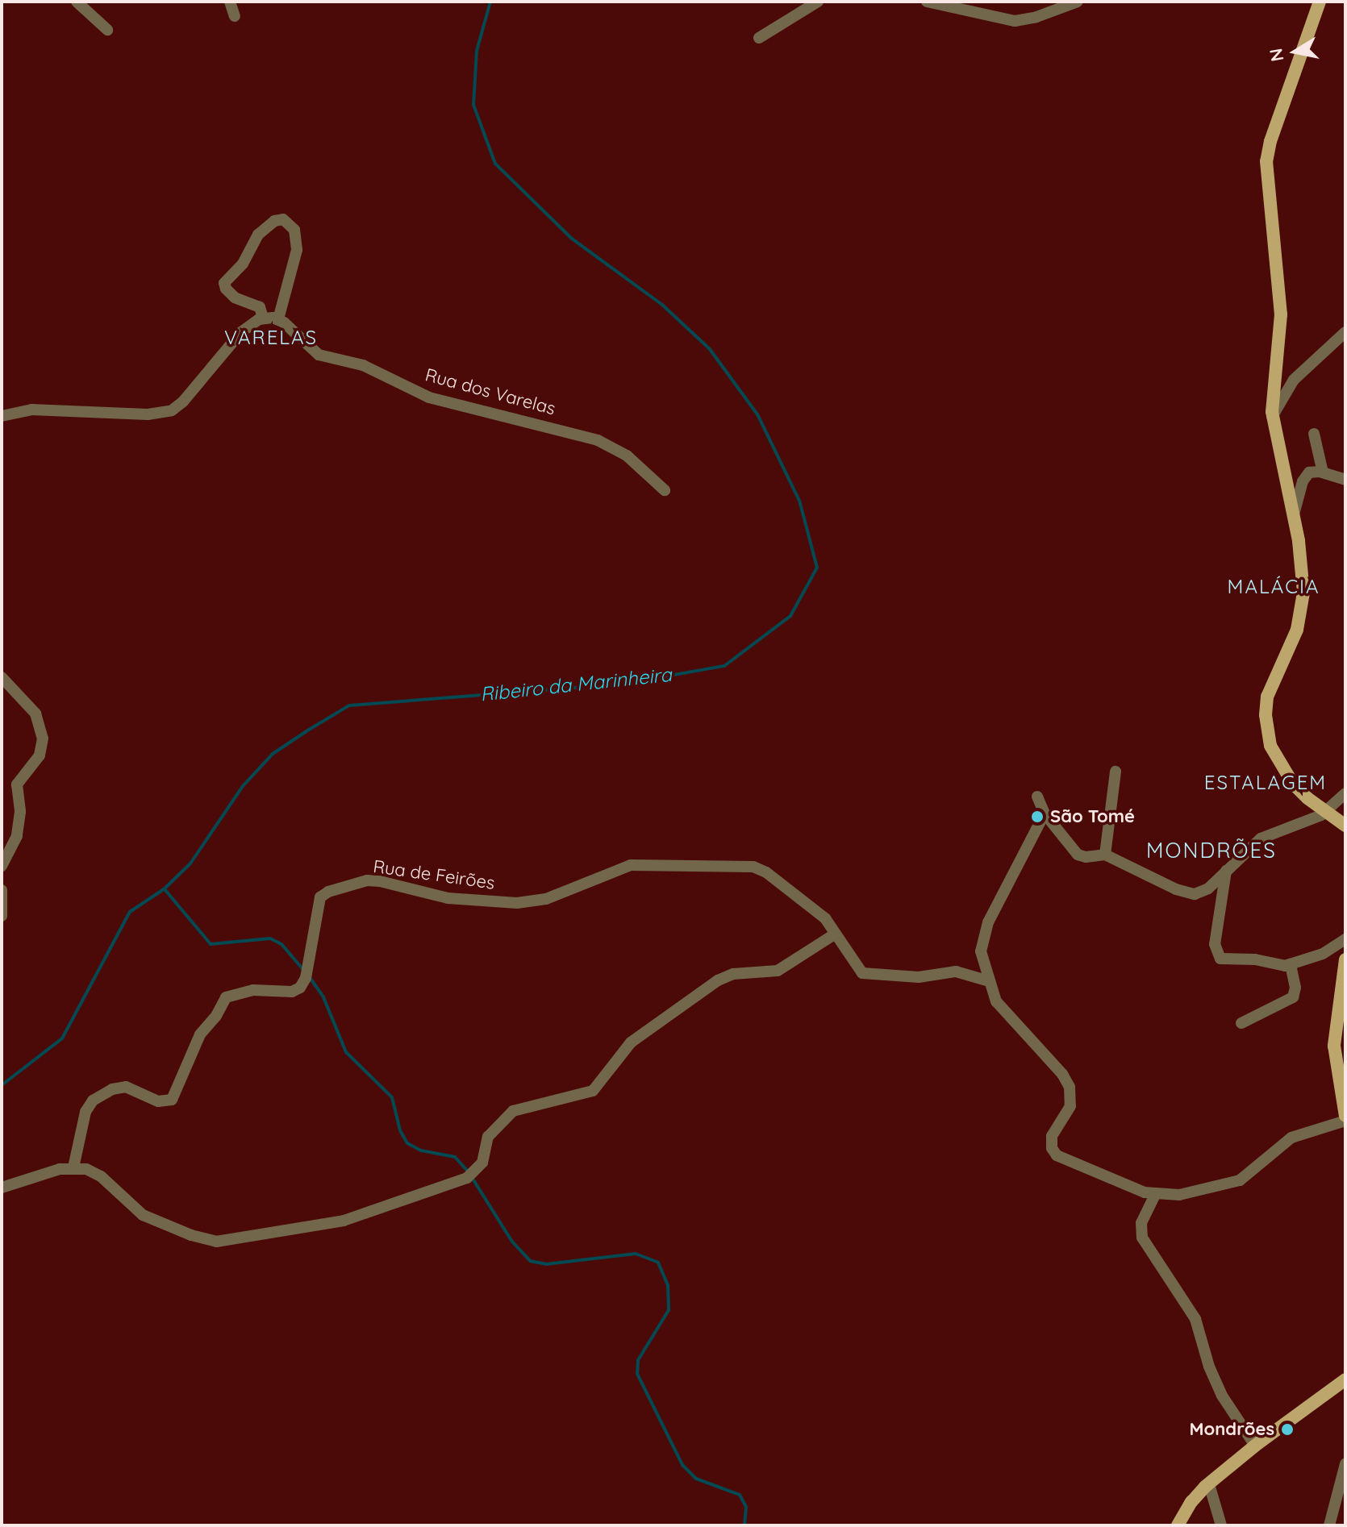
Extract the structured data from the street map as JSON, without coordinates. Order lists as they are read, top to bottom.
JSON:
{
  "streets": {
    "street": ["Rua dos Varelas", "Rua de Feirões"]
  },
  "districts": [
    "VARELAS",
    "MALÁCIA",
    "ESTALAGEM",
    "MONDRÕES"
  ],
  "water": ["Ribeiro da Marinheira"],
  "places": ["São Tomé", "Mondrões"],
  "north": "left"
}
